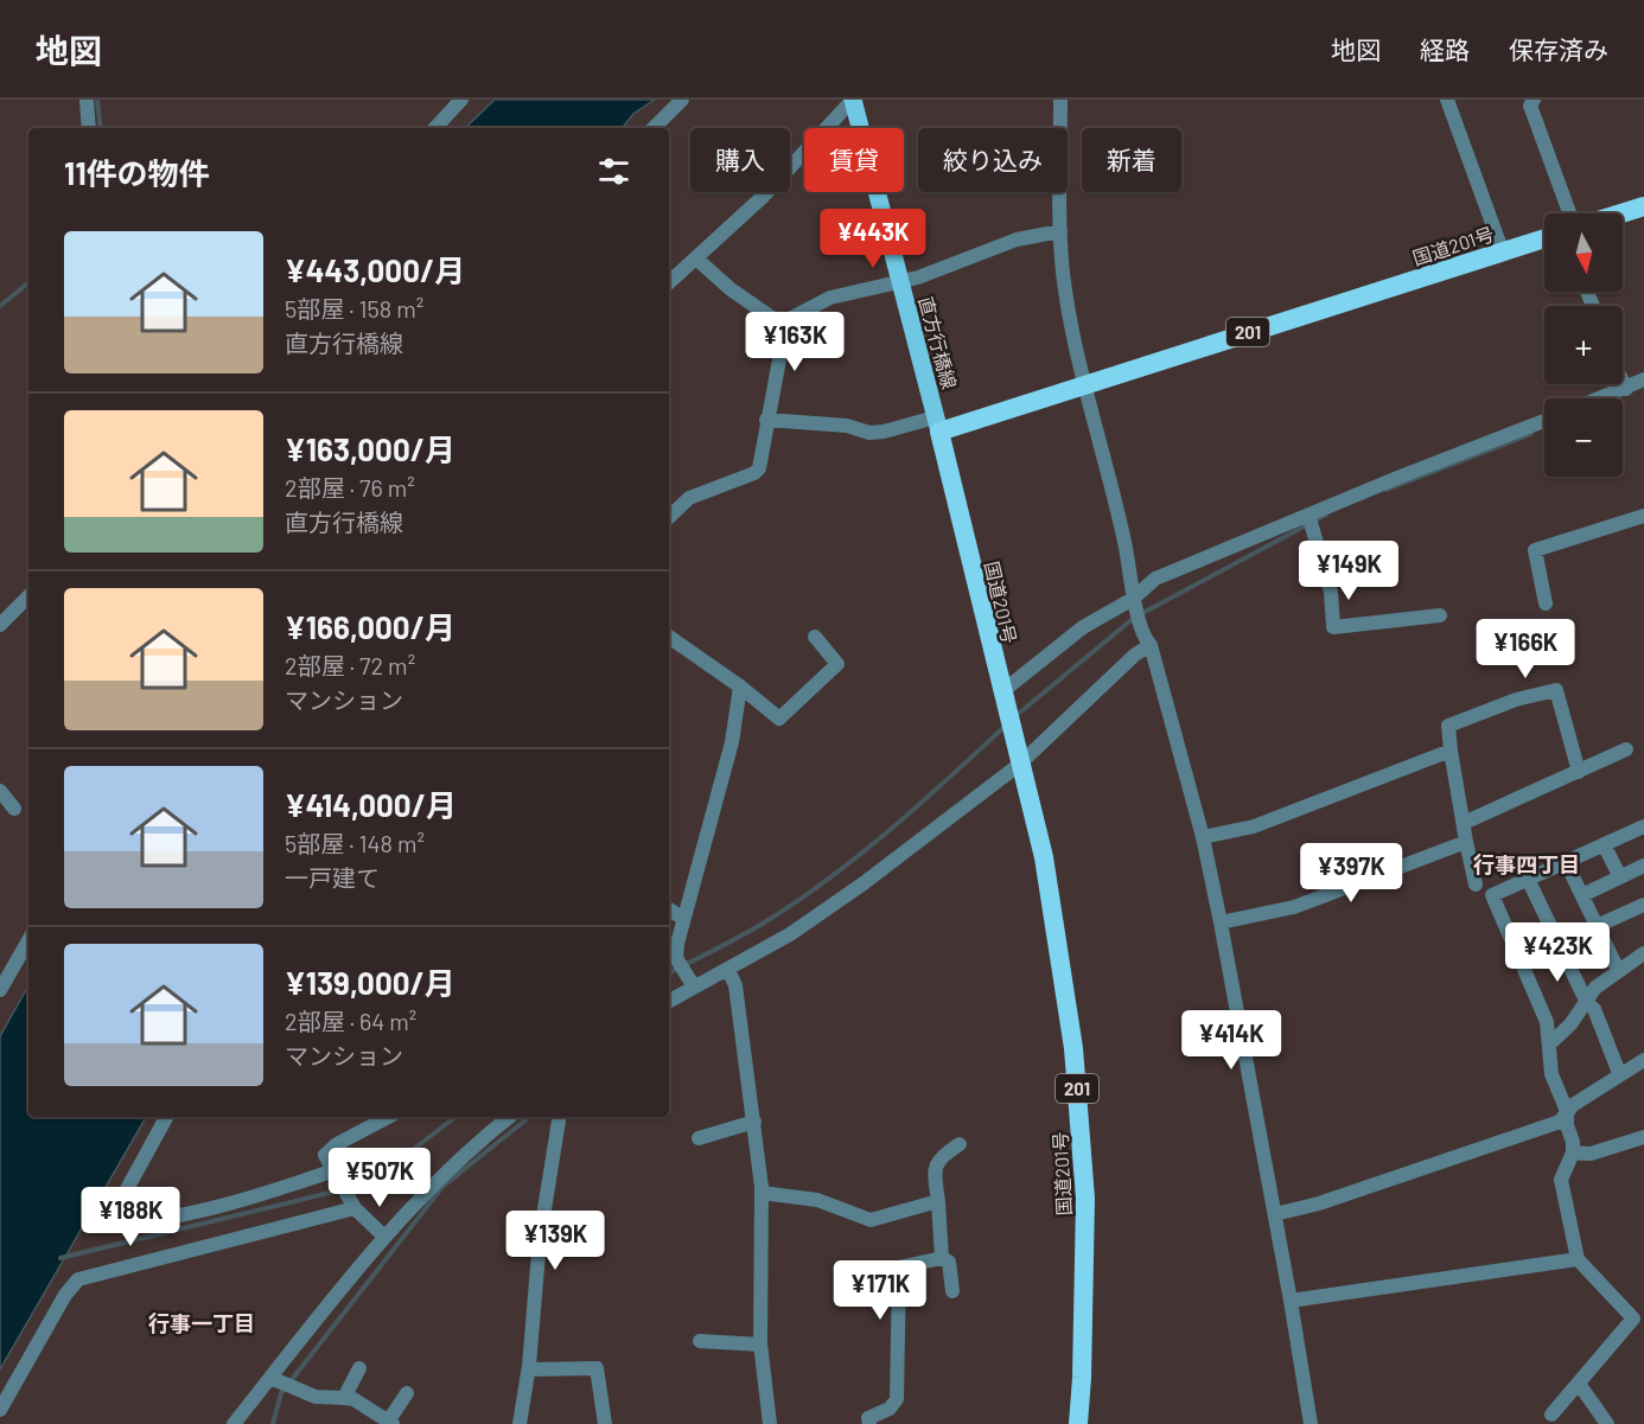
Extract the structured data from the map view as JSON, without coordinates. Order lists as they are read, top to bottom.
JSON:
{
  "streets": {
    "highway": ["国道201号", "201"],
    "main road": ["直方行橋線"]
  },
  "crossings": [
    ["国道201号", "直方行橋線"]
  ],
  "districts": ["行事四丁目", "行事一丁目"],
  "north": "bottom",
  "page": {
    "header": "地図",
    "nav": ["地図", "経路", "保存済み"],
    "chip": [
      "購入",
      "賃貸",
      "絞り込み",
      "新着"
    ],
    "heading": "11件の物件",
    "price": [
      "¥443K",
      "¥163K",
      "¥149K",
      "¥166K",
      "¥397K",
      "¥423K",
      "¥414K",
      "¥507K",
      "¥188K",
      "¥139K",
      "¥171K"
    ],
    "map_buttons": ["+", "−"],
    "list": [
      {
        "name": "¥443,000/月",
        "note": "5部屋 · 158 m² · 直方行橋線"
      },
      {
        "name": "¥163,000/月",
        "note": "2部屋 · 76 m² · 直方行橋線"
      },
      {
        "name": "¥166,000/月",
        "note": "2部屋 · 72 m² · マンション"
      },
      {
        "name": "¥414,000/月",
        "note": "5部屋 · 148 m² · 一戸建て"
      },
      {
        "name": "¥139,000/月",
        "note": "2部屋 · 64 m² · マンション"
      }
    ]
  }
}
